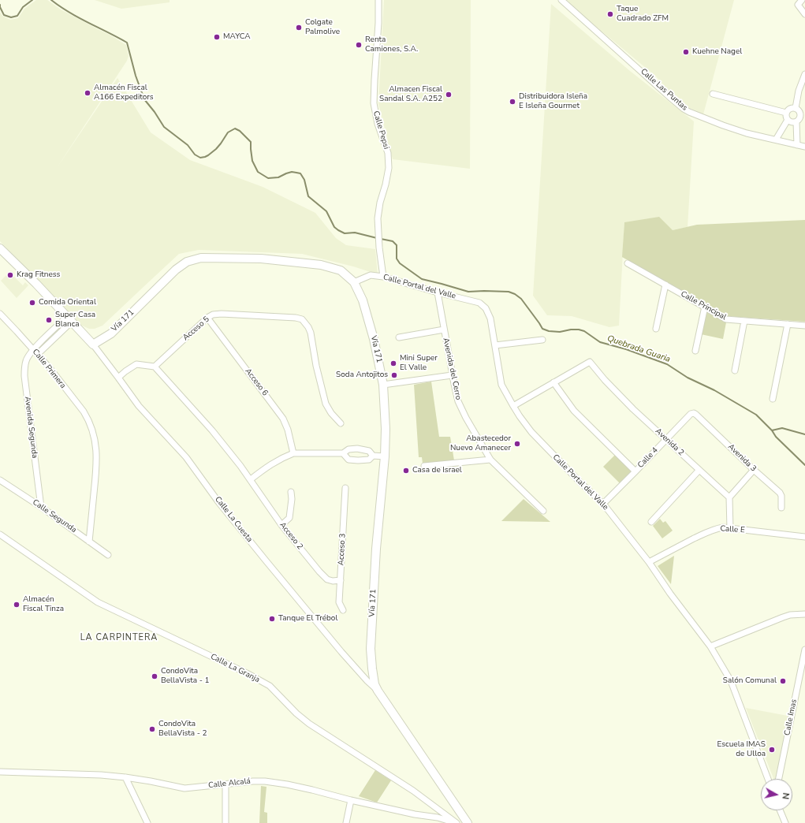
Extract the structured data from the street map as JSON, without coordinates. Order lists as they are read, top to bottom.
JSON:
{
  "streets": {
    "main road": ["Vía 171"],
    "street": [
      "Calle Las Puntas",
      "Calle Pepsi",
      "Calle Portal del Valle",
      "Calle Principal",
      "Acceso 5",
      "Calle Primera",
      "Avenida del Cerro",
      "Acceso 6",
      "Avenida Segunda",
      "Avenida 2",
      "Calle 4",
      "Avenida 3",
      "Calle Segunda",
      "Calle La Cuesta",
      "Calle E",
      "Acceso 2",
      "Acceso 3",
      "Calle La Granja",
      "Calle Imas",
      "Calle Alcalá"
    ]
  },
  "crossings": [
    ["Calle Pepsi", "Calle Portal del Valle"],
    ["Calle Portal del Valle", "Vía 171"],
    ["Calle Portal del Valle", "Avenida del Cerro"],
    ["Calle Portal del Valle", "Calle 4"],
    ["Calle Portal del Valle", "Calle E"],
    ["Vía 171", "Calle La Cuesta"],
    ["Acceso 5", "Acceso 6"],
    ["Calle Primera", "Avenida Segunda"],
    ["Calle Primera", "Calle Segunda"],
    ["Avenida Segunda", "Calle Segunda"],
    ["Avenida 2", "Calle 4"],
    ["Calle 4", "Avenida 3"],
    ["Acceso 2", "Acceso 3"],
    ["Calle La Granja", "Calle Alcalá"]
  ],
  "districts": ["LA CARPINTERA"],
  "water": ["Quebrada Guaria"],
  "places": [
    "Taque Cuadrado ZFM",
    "Colgate Palmolive",
    "MAYCA",
    "Renta Camiones, S.A.",
    "Kuehne Nagel",
    "Almacén Fiscal A166 Expeditors",
    "Almacen Fiscal Sandal S.A. A252",
    "Distribuidora Isleña E Isleña Gourmet",
    "Krag Fitness",
    "Comida Oriental",
    "Super Casa Blanca",
    "Mini Super El Valle",
    "Soda Antojitos",
    "Abastecedor Nuevo Amanecer",
    "Casa de Israel",
    "Almacén Fiscal Tinza",
    "Tanque El Trébol",
    "CondoVita BellaVista - 1",
    "Salón Comunal",
    "CondoVita BellaVista - 2",
    "Escuela IMAS de Ulloa"
  ],
  "north": "right"
}
